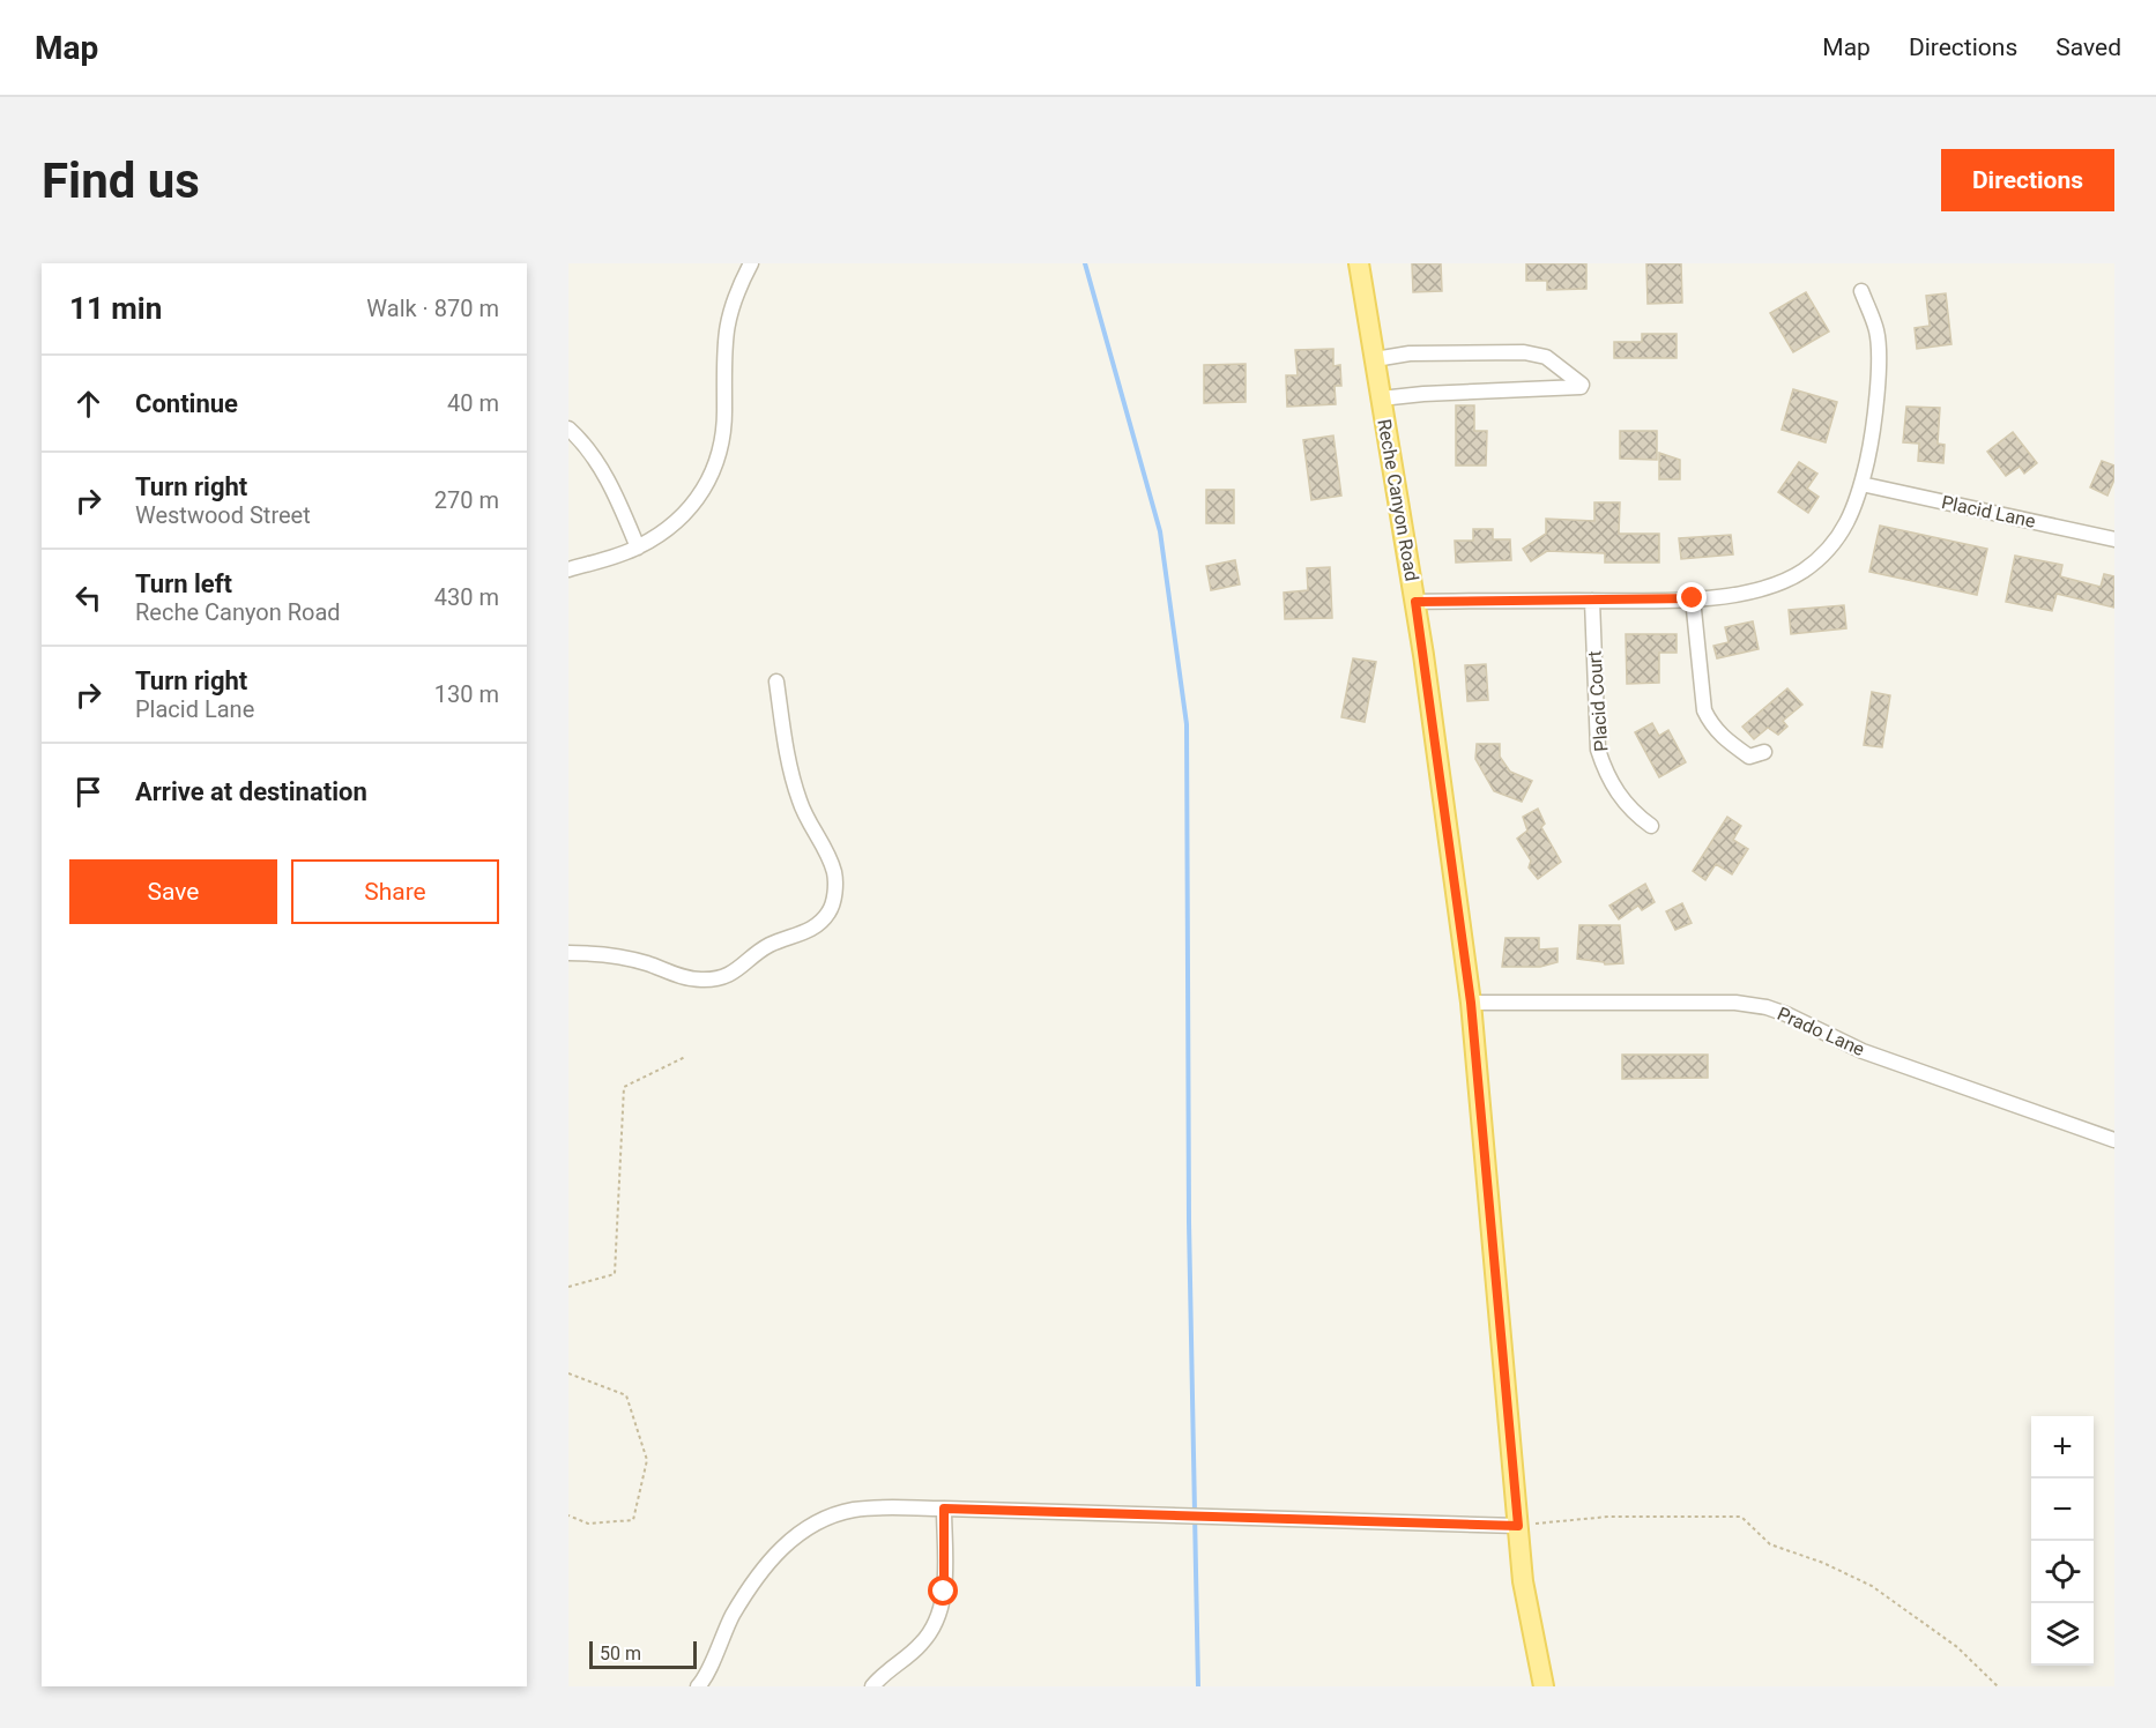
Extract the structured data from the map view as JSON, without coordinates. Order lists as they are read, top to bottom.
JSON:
{
  "streets": {
    "main road": ["Reche Canyon Road"],
    "street": ["Placid Lane", "Placid Court", "Prado Lane"]
  },
  "crossings": [
    ["Reche Canyon Road", "Prado Lane"]
  ],
  "scale_bar": "50 m",
  "page": {
    "header": "Map",
    "nav": ["Map", "Directions", "Saved"],
    "buttons": [
      "Directions",
      ["Save", "Share"]
    ],
    "title": "Find us",
    "heading": ["11 min", "Walk · 870 m"],
    "list": [
      ["Continue", "40 m"],
      ["Turn right", "Westwood Street", "270 m"],
      ["Turn left", "Reche Canyon Road", "430 m"],
      ["Turn right", "Placid Lane", "130 m"],
      "Arrive at destination"
    ],
    "map_buttons": ["+", "−"],
    "scale": "50 m"
  }
}
